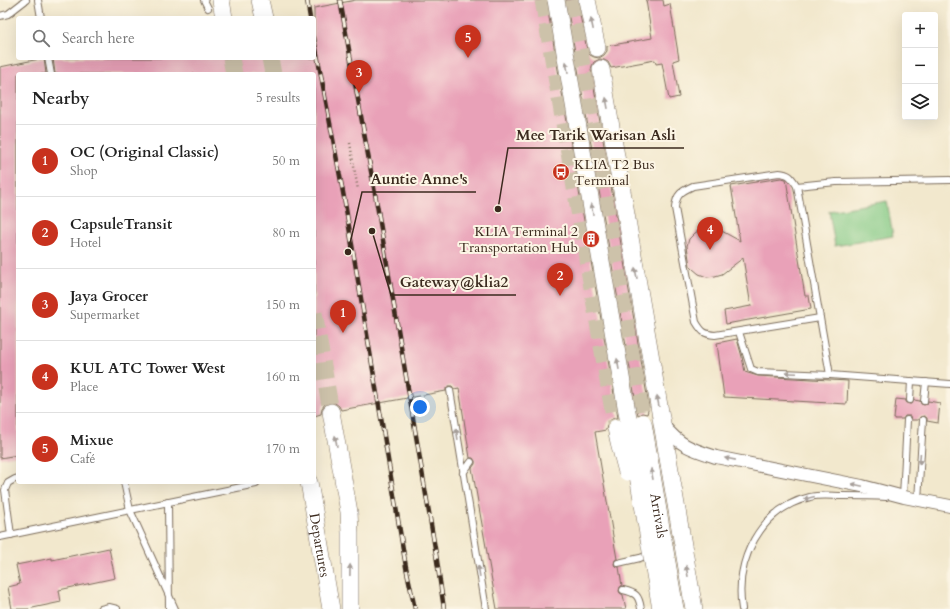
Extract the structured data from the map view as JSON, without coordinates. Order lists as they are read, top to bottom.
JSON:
{
  "streets": {
    "main road": ["Arrivals", "Departures"]
  },
  "places": {
    "bus stop": ["KLIA T2 Bus Terminal"],
    "other": ["Mee Tarik Warisan Asli", "Gateway@klia2", "Auntie Anne's"],
    "building": ["KLIA Terminal 2 Transportation Hub"]
  },
  "page": {
    "map_buttons": ["+", "−"],
    "search": "Search here",
    "pins": [
      "5",
      "3",
      "4",
      "2",
      "1"
    ],
    "heading": ["Nearby", "5 results"],
    "list": [
      {
        "mark": "1",
        "name": "OC (Original Classic)",
        "note": "Shop",
        "value": "50 m"
      },
      {
        "mark": "2",
        "name": "CapsuleTransit",
        "note": "Hotel",
        "value": "80 m"
      },
      {
        "mark": "3",
        "name": "Jaya Grocer",
        "note": "Supermarket",
        "value": "150 m"
      },
      {
        "mark": "4",
        "name": "KUL ATC Tower West",
        "note": "Place",
        "value": "160 m"
      },
      {
        "mark": "5",
        "name": "Mixue",
        "note": "Café",
        "value": "170 m"
      }
    ]
  }
}
